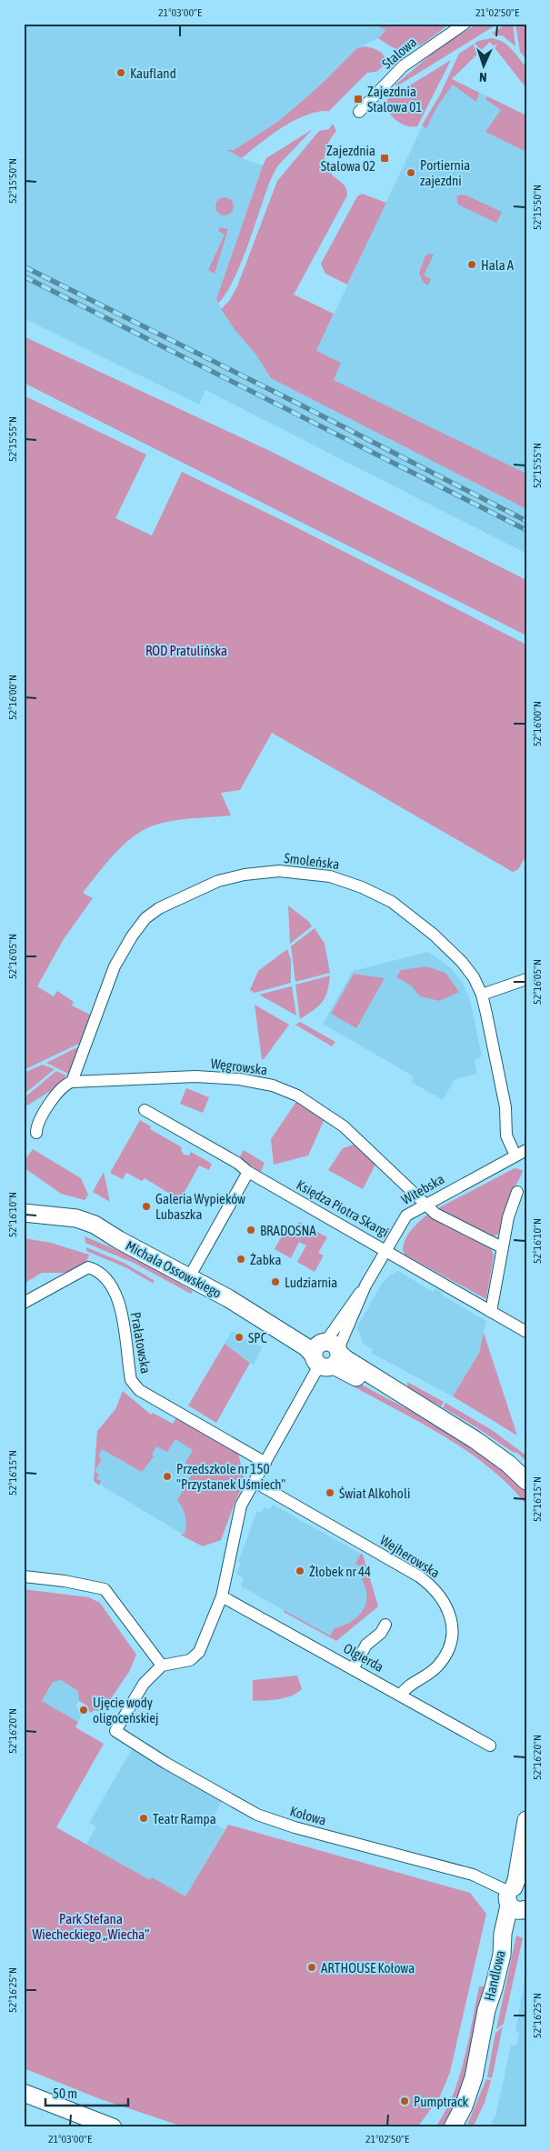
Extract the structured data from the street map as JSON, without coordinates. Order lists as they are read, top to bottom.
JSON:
{
  "streets": {
    "street": [
      "Stalowa",
      "Smoleńska",
      "Węgrowska",
      "Witebska",
      "Księdza Piotra Skargi",
      "Michała Ossowskiego",
      "Prałatowska",
      "Wejherowska",
      "Olgierda",
      "Kołowa",
      "Handlowa"
    ]
  },
  "crossings": [
    ["Smoleńska", "Węgrowska"],
    ["Smoleńska", "Witebska"],
    ["Węgrowska", "Witebska"],
    ["Witebska", "Księdza Piotra Skargi"],
    ["Witebska", "Michała Ossowskiego"],
    ["Wejherowska", "Olgierda"],
    ["Kołowa", "Handlowa"]
  ],
  "parks": ["ROD Pratulińska", "Park Stefana Wiecheckiego „Wiecha”"],
  "places": {
    "other": [
      "Kaufland",
      "Portiernia zajezdni",
      "Hala A",
      "Galeria Wypieków Lubaszka",
      "BRADOSNA",
      "Żabka",
      "Ludziarnia",
      "SPC",
      "Przedszkole nr 150 \"Przystanek Uśmiech\"",
      "Świat Alkoholi",
      "Żłobek nr 44",
      "Ujęcie wody oligoceńskiej",
      "Teatr Rampa",
      "ARTHOUSE Kołowa",
      "Pumptrack"
    ],
    "transit": ["Zajezdnia Stalowa 01", "Zajezdnia Stalowa 02"]
  },
  "scale_bar": "50 m",
  "north": "bottom",
  "coordinates": [
    "21°03'00\"E",
    "21°02'50\"E",
    "52°15'50\"N",
    "52°15'55\"N",
    "52°16'00\"N",
    "52°16'05\"N",
    "52°16'10\"N",
    "52°16'15\"N",
    "52°16'20\"N",
    "52°16'25\"N"
  ]
}
